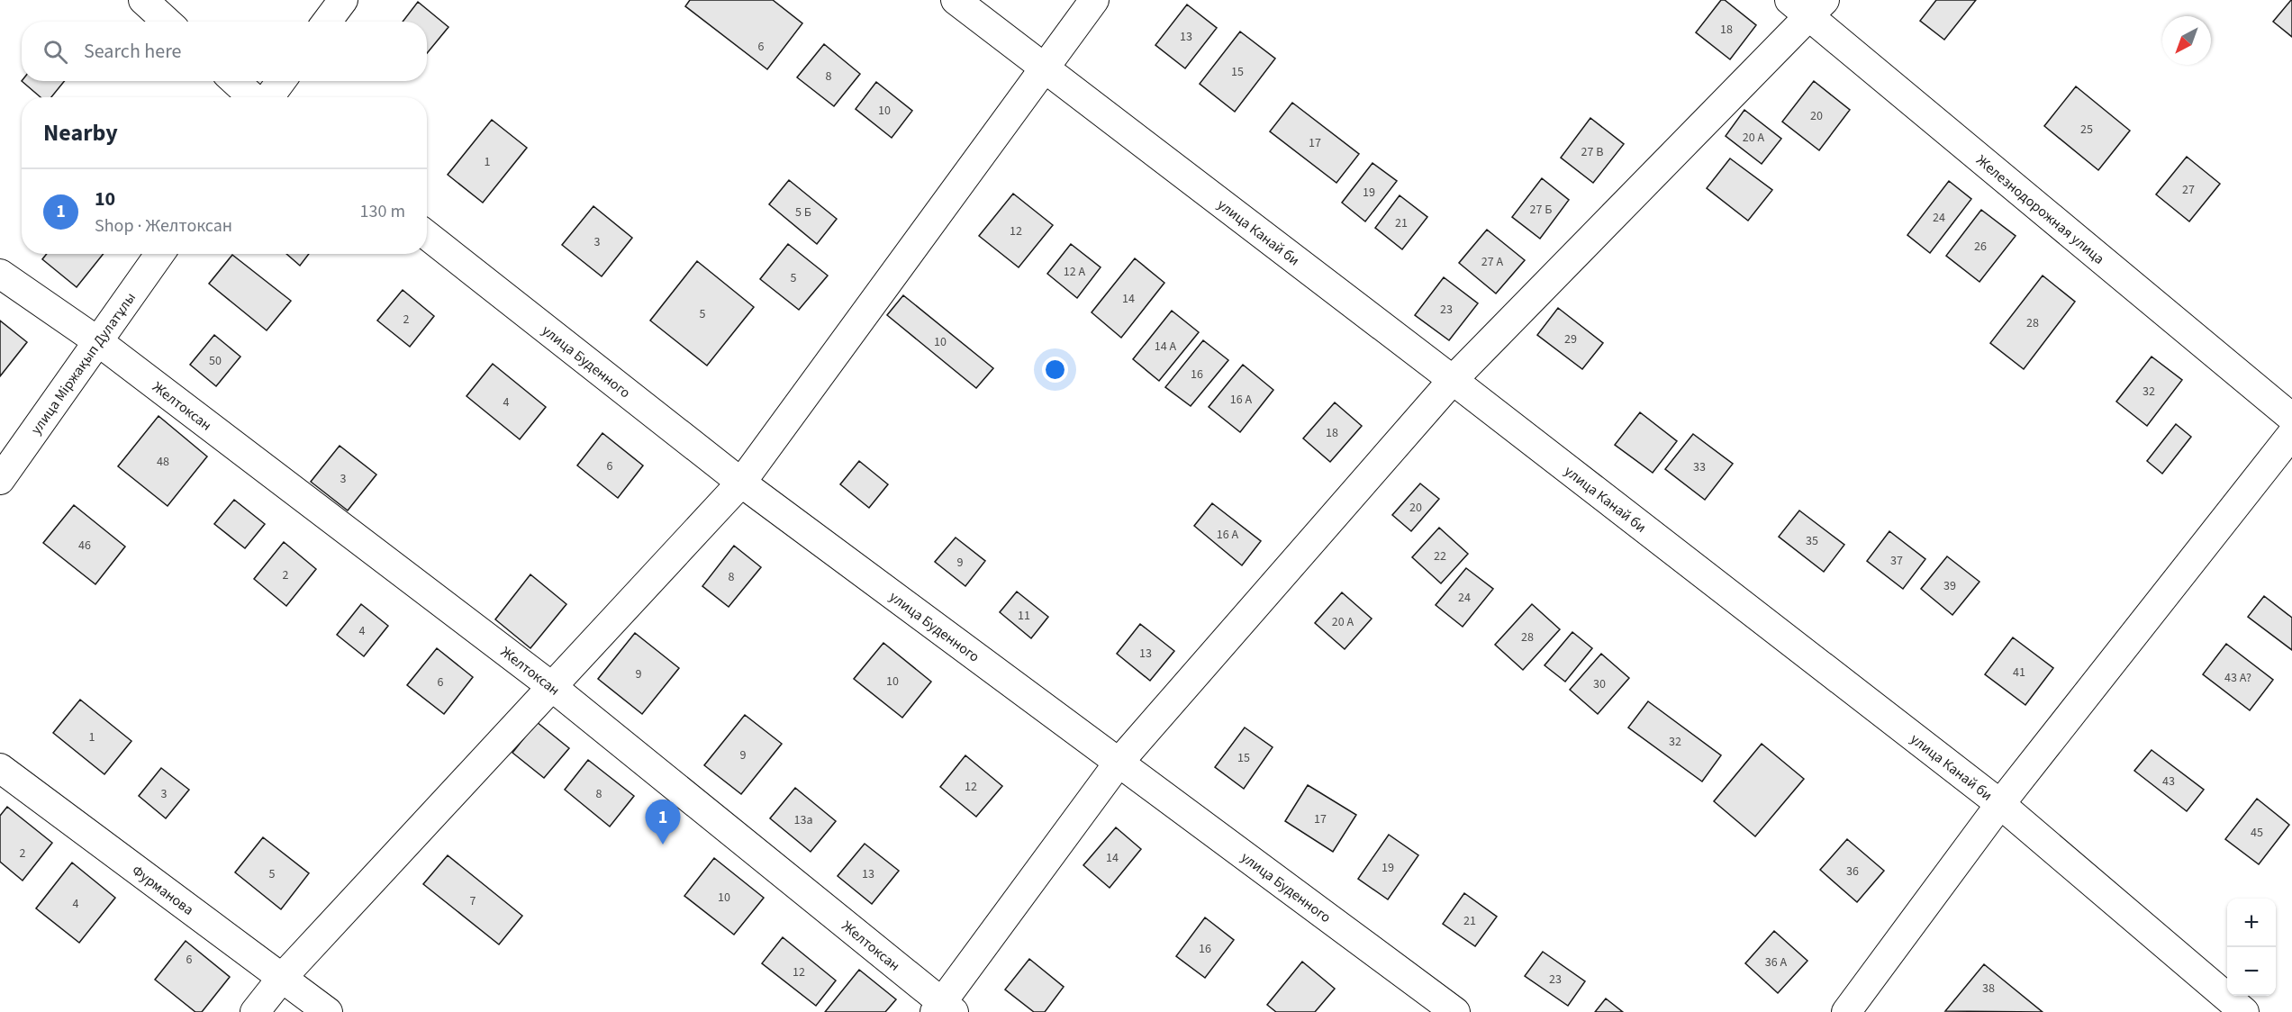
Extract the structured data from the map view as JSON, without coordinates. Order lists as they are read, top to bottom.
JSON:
{
  "streets": {
    "street": [
      "Железнодорожная улица",
      "улица Канай би",
      "улица Буденного",
      "улица Міржақып Дулатұлы",
      "Желтоксан",
      "Фурманова"
    ]
  },
  "crossings": [
    ["улица Міржақып Дулатұлы", "Желтоксан"]
  ],
  "house_numbers": [
    "18",
    "13",
    "6",
    "15",
    "8",
    "10",
    "20",
    "25",
    "20 А",
    "17",
    "27 В",
    "1",
    "27",
    "19",
    "27 Б",
    "5 Б",
    "24",
    "21",
    "12",
    "3",
    "26",
    "27 А",
    "12 А",
    "5",
    "14",
    "23",
    "5",
    "2",
    "28",
    "29",
    "10",
    "14 А",
    "50",
    "16",
    "32",
    "16 А",
    "4",
    "18",
    "48",
    "6",
    "33",
    "3",
    "20",
    "16 А",
    "35",
    "46",
    "22",
    "37",
    "9",
    "2",
    "8",
    "39",
    "24",
    "11",
    "20 А",
    "4",
    "28",
    "13",
    "41",
    "9",
    "43 А?",
    "10",
    "6",
    "30",
    "1",
    "32",
    "9",
    "15",
    "43",
    "12",
    "3",
    "8",
    "17",
    "13а",
    "45",
    "2",
    "14",
    "19",
    "36",
    "5",
    "13",
    "10",
    "7",
    "4",
    "21",
    "16",
    "6",
    "36 А",
    "12",
    "23",
    "38"
  ],
  "north": "bottom left",
  "page": {
    "search": "Search here",
    "heading": "Nearby",
    "list": [
      {
        "mark": "1",
        "name": "10",
        "note": "Shop · Желтоксан",
        "value": "130 m"
      }
    ],
    "pins": "1",
    "map_buttons": ["+", "−"]
  }
}
